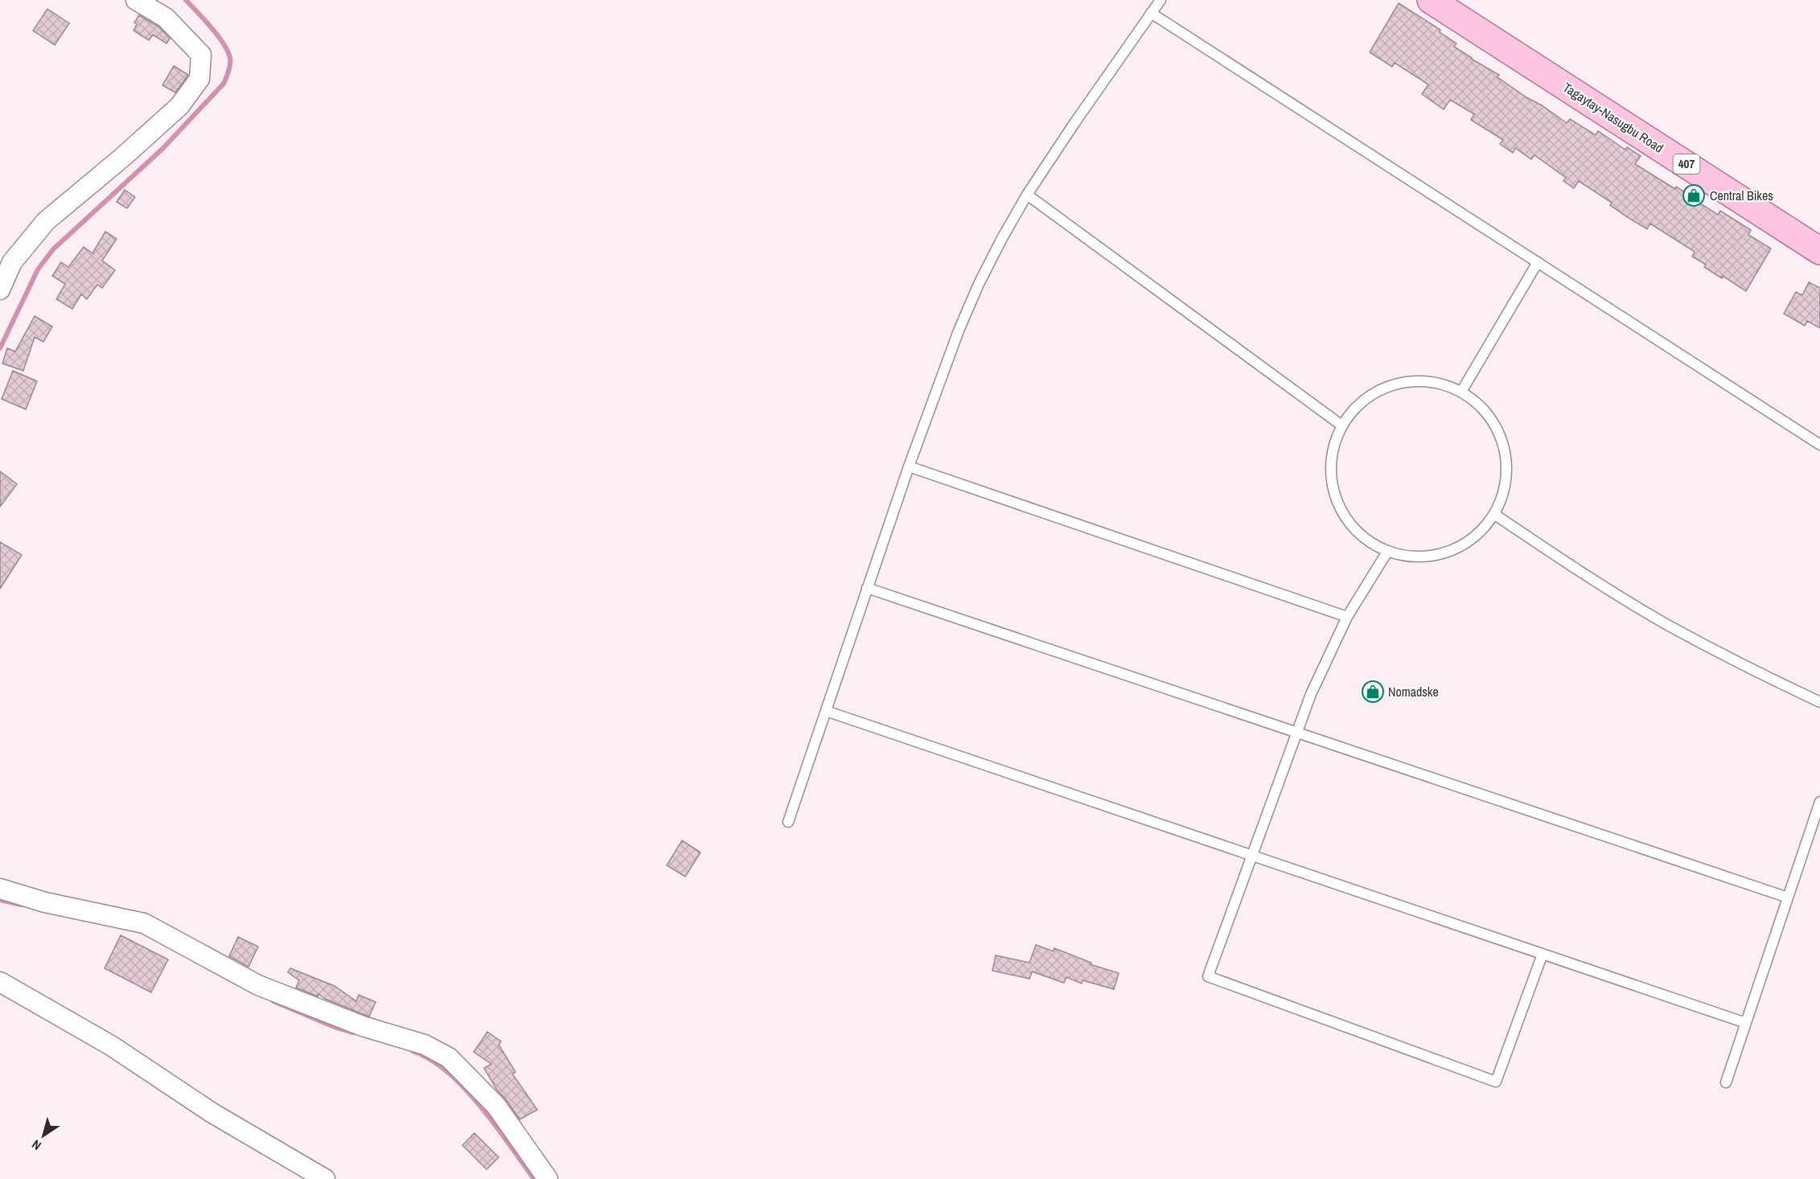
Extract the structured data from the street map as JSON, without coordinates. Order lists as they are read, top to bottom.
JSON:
{
  "streets": {
    "main road": ["Tagaytay-Nasugbu Road", "407"]
  },
  "places": {
    "shop": ["Central Bikes", "Nomadske"]
  },
  "north": "bottom left"
}
